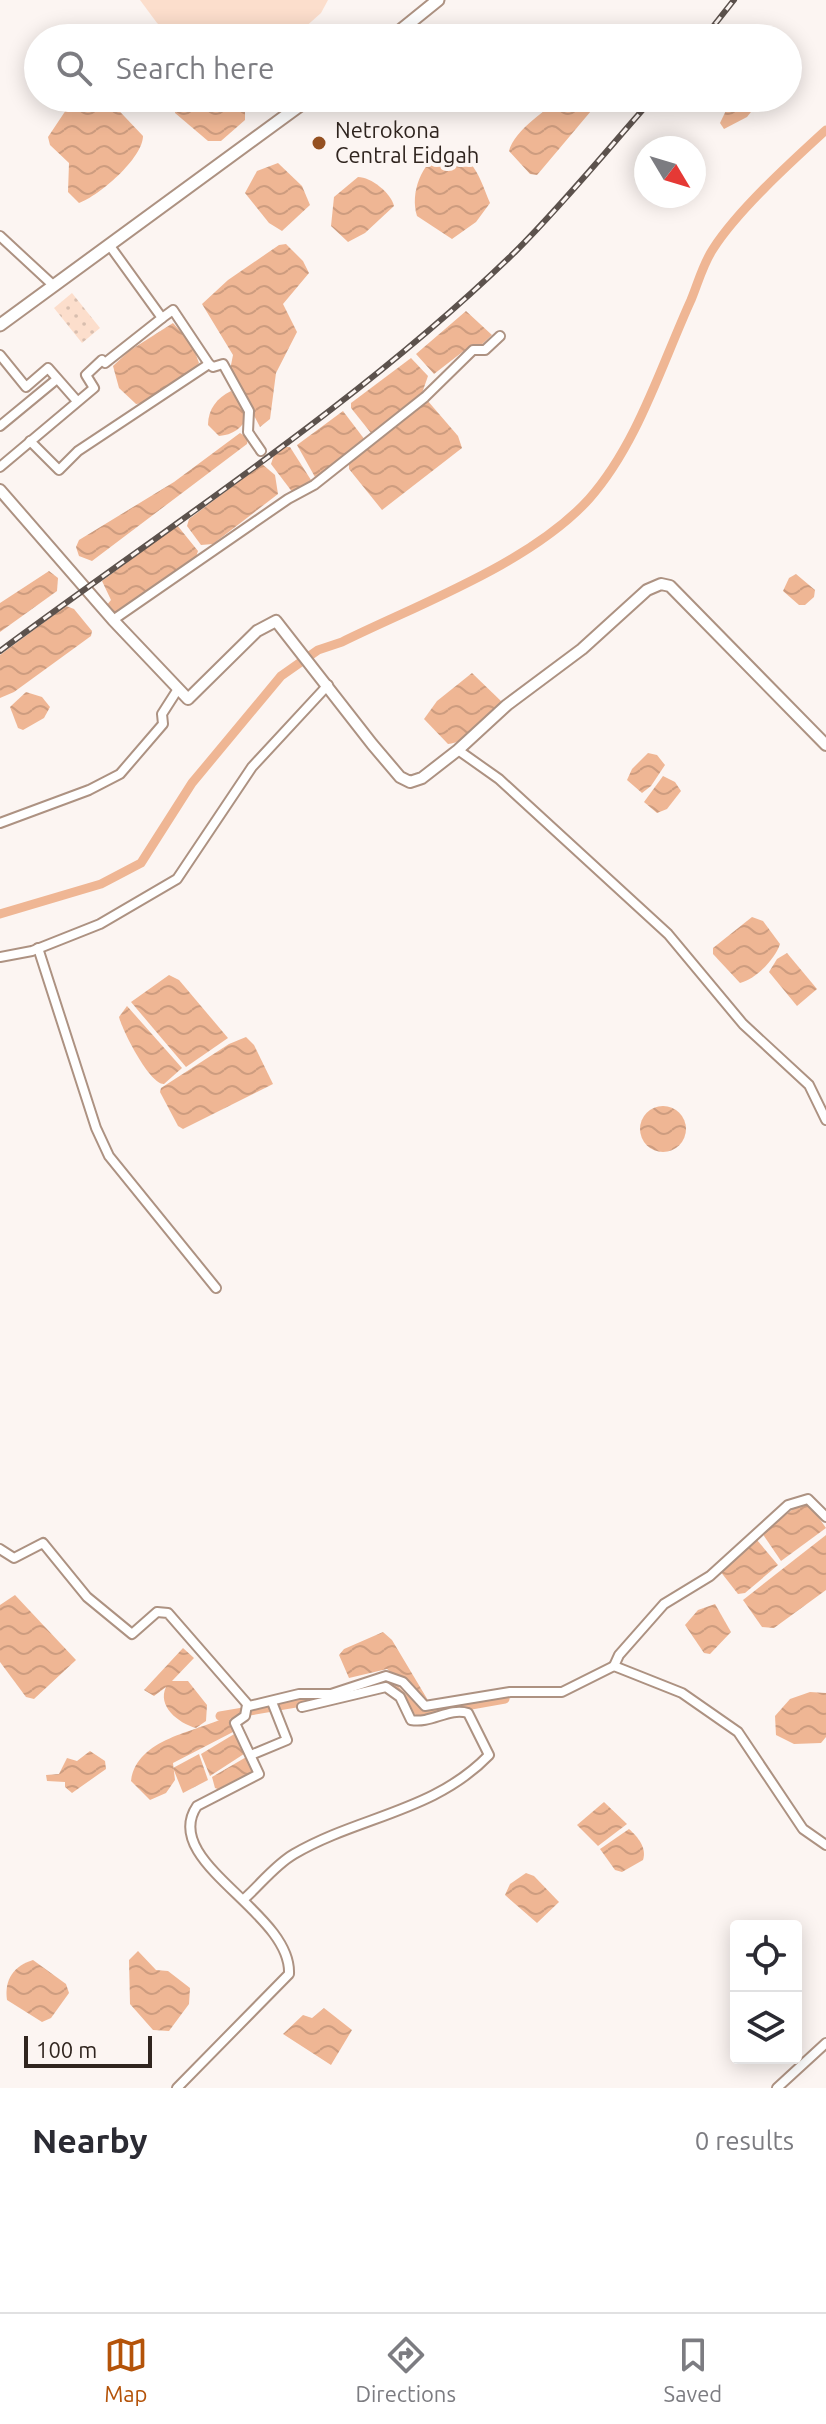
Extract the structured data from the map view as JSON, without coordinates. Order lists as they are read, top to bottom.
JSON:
{
  "places": ["Netrokona Central Eidgah"],
  "scale_bar": "100 m",
  "north": "bottom right",
  "page": {
    "search": "Search here",
    "scale": "100 m",
    "heading": ["Nearby", "0 results"],
    "nav": ["Map", "Directions", "Saved"]
  }
}
